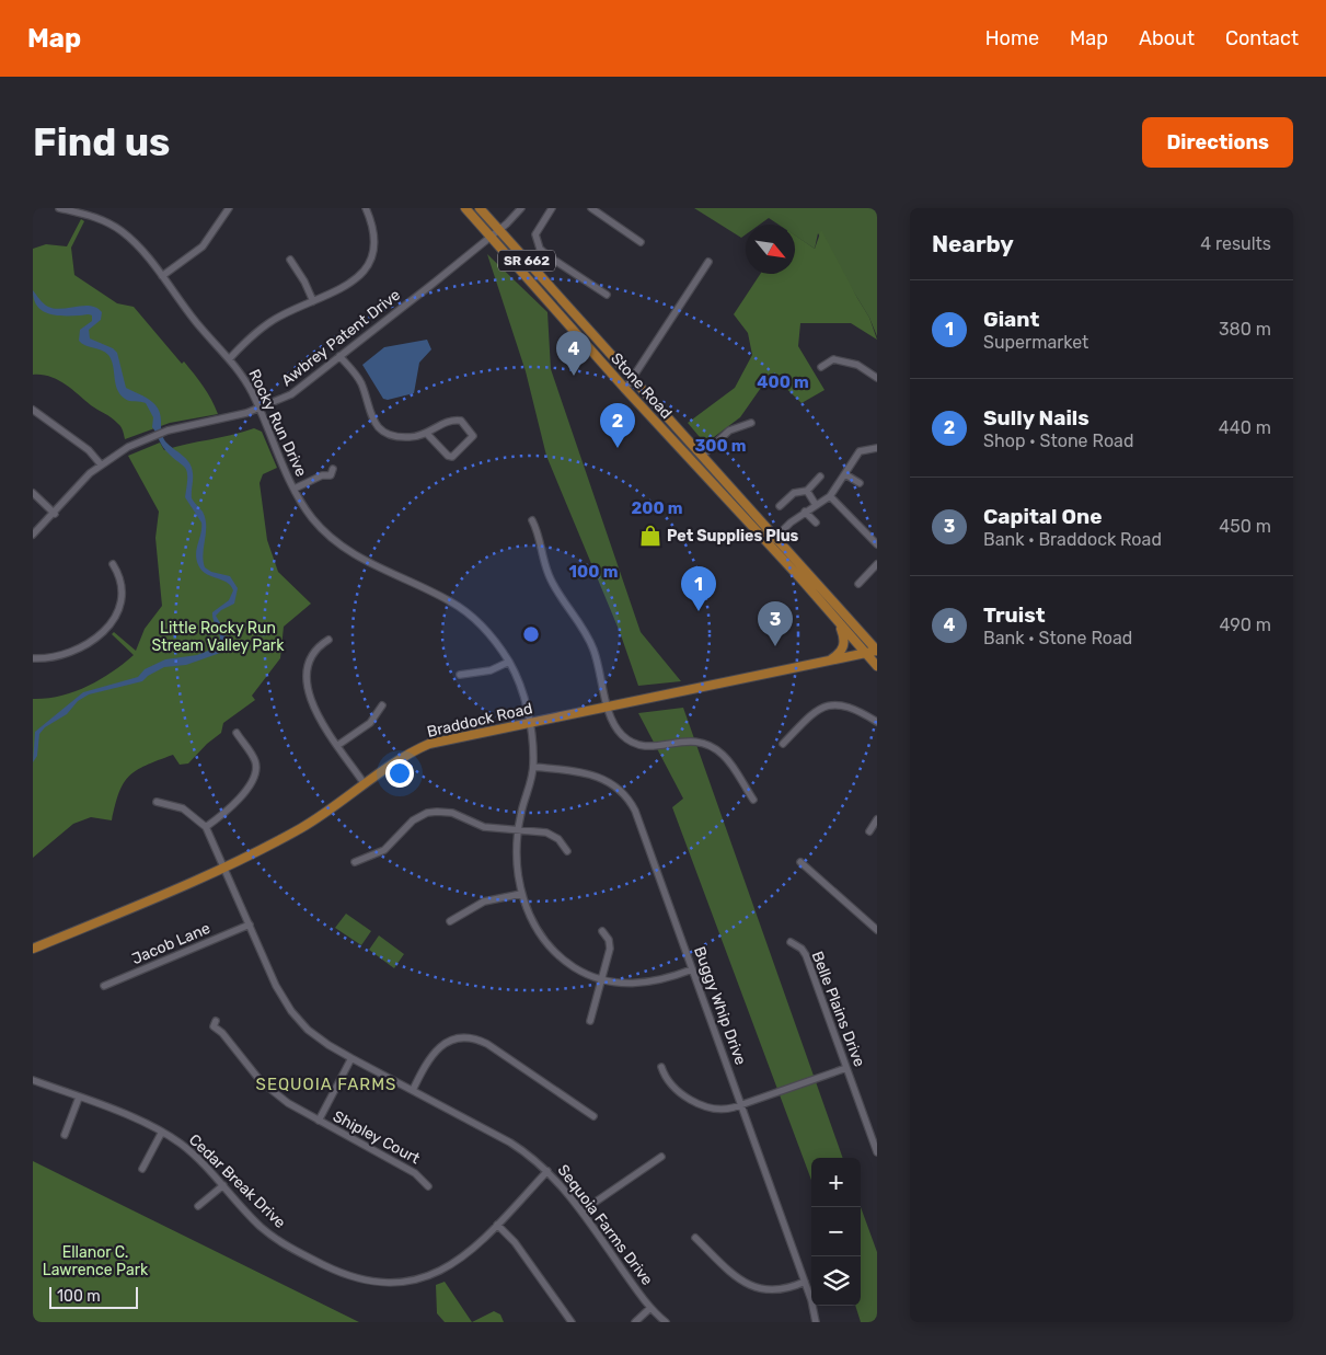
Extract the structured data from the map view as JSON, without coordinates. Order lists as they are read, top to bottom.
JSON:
{
  "streets": {
    "main road": ["SR 662", "Stone Road", "Braddock Road"],
    "street": [
      "Awbrey Patent Drive",
      "Rocky Run Drive",
      "Jacob Lane",
      "Buggy Whip Drive",
      "Belle Plains Drive",
      "Shipley Court",
      "Cedar Break Drive",
      "Sequoia Farms Drive"
    ]
  },
  "crossings": [
    ["SR 662", "Stone Road"],
    ["SR 662", "Braddock Road"],
    ["Awbrey Patent Drive", "Stone Road"],
    ["Awbrey Patent Drive", "Rocky Run Drive"],
    ["Stone Road", "Braddock Road"],
    ["Rocky Run Drive", "Braddock Road"],
    ["Rocky Run Drive", "Buggy Whip Drive"],
    ["Braddock Road", "Sequoia Farms Drive"],
    ["Jacob Lane", "Sequoia Farms Drive"],
    ["Cedar Break Drive", "Sequoia Farms Drive"]
  ],
  "districts": ["SEQUOIA FARMS"],
  "parks": ["Little Rocky Run Stream Valley Park", "Ellanor C. Lawrence Park"],
  "places": {
    "shop": ["Pet Supplies Plus"]
  },
  "scale_bar": "100 m",
  "north": "bottom right",
  "page": {
    "header": "Map",
    "nav": [
      "Home",
      "Map",
      "About",
      "Contact"
    ],
    "buttons": "Directions",
    "title": "Find us",
    "heading": ["Nearby", "4 results"],
    "list": [
      {
        "mark": "1",
        "name": "Giant",
        "note": "Supermarket",
        "value": "380 m"
      },
      {
        "mark": "2",
        "name": "Sully Nails",
        "note": "Shop · Stone Road",
        "value": "440 m"
      },
      {
        "mark": "3",
        "name": "Capital One",
        "note": "Bank · Braddock Road",
        "value": "450 m"
      },
      {
        "mark": "4",
        "name": "Truist",
        "note": "Bank · Stone Road",
        "value": "490 m"
      }
    ],
    "pins": [
      "4",
      "2",
      "1",
      "3"
    ],
    "map_buttons": ["+", "−"],
    "scale": "100 m"
  },
  "rings": [
    "400 m",
    "300 m",
    "200 m",
    "100 m"
  ]
}
